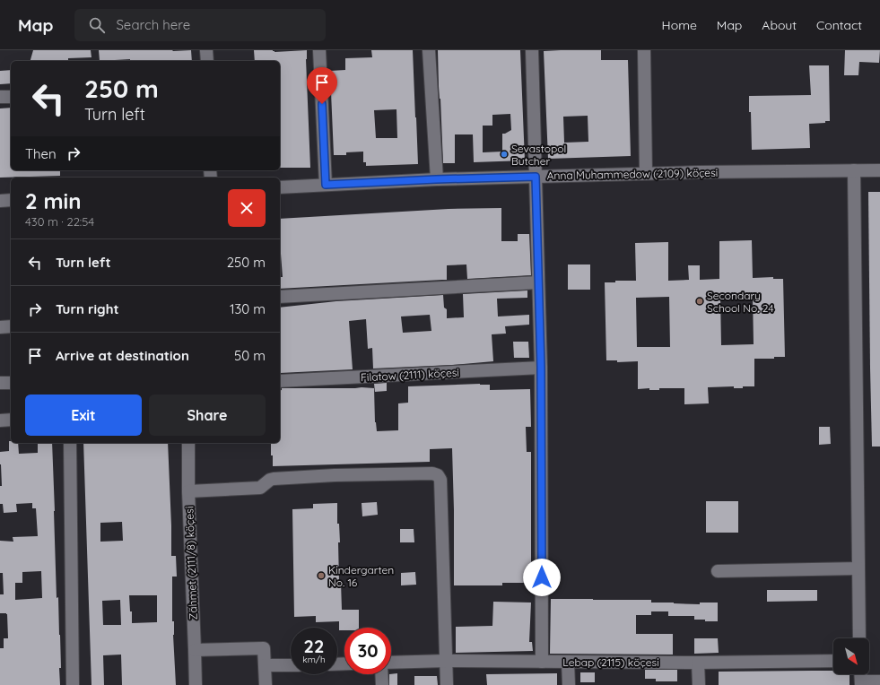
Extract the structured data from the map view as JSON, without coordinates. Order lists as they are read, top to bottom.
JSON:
{
  "streets": {
    "street": [
      "Anna Muhammedow (2109) köçesi",
      "Filatow (2111) köçesi",
      "Zähmet (2111/8) köçesi",
      "Lebap (2115) köçesi"
    ]
  },
  "places": ["Sevastopol Butcher", "Secondary School No. 24", "Kindergarten No. 16"],
  "north": "bottom right",
  "page": {
    "header": "Map",
    "search": "Search here",
    "nav": [
      "Home",
      "Map",
      "About",
      "Contact"
    ],
    "turn": ["250 m", "Turn left"],
    "then": "Then",
    "heading": ["2 min", "430 m · 22:54"],
    "list": [
      {
        "name": "Turn left",
        "value": "250 m"
      },
      {
        "name": "Turn right",
        "value": "130 m"
      },
      {
        "name": "Arrive at destination",
        "value": "50 m"
      }
    ],
    "buttons": ["Exit", "Share"],
    "speed": "22 km/h",
    "limit": "30"
  }
}
